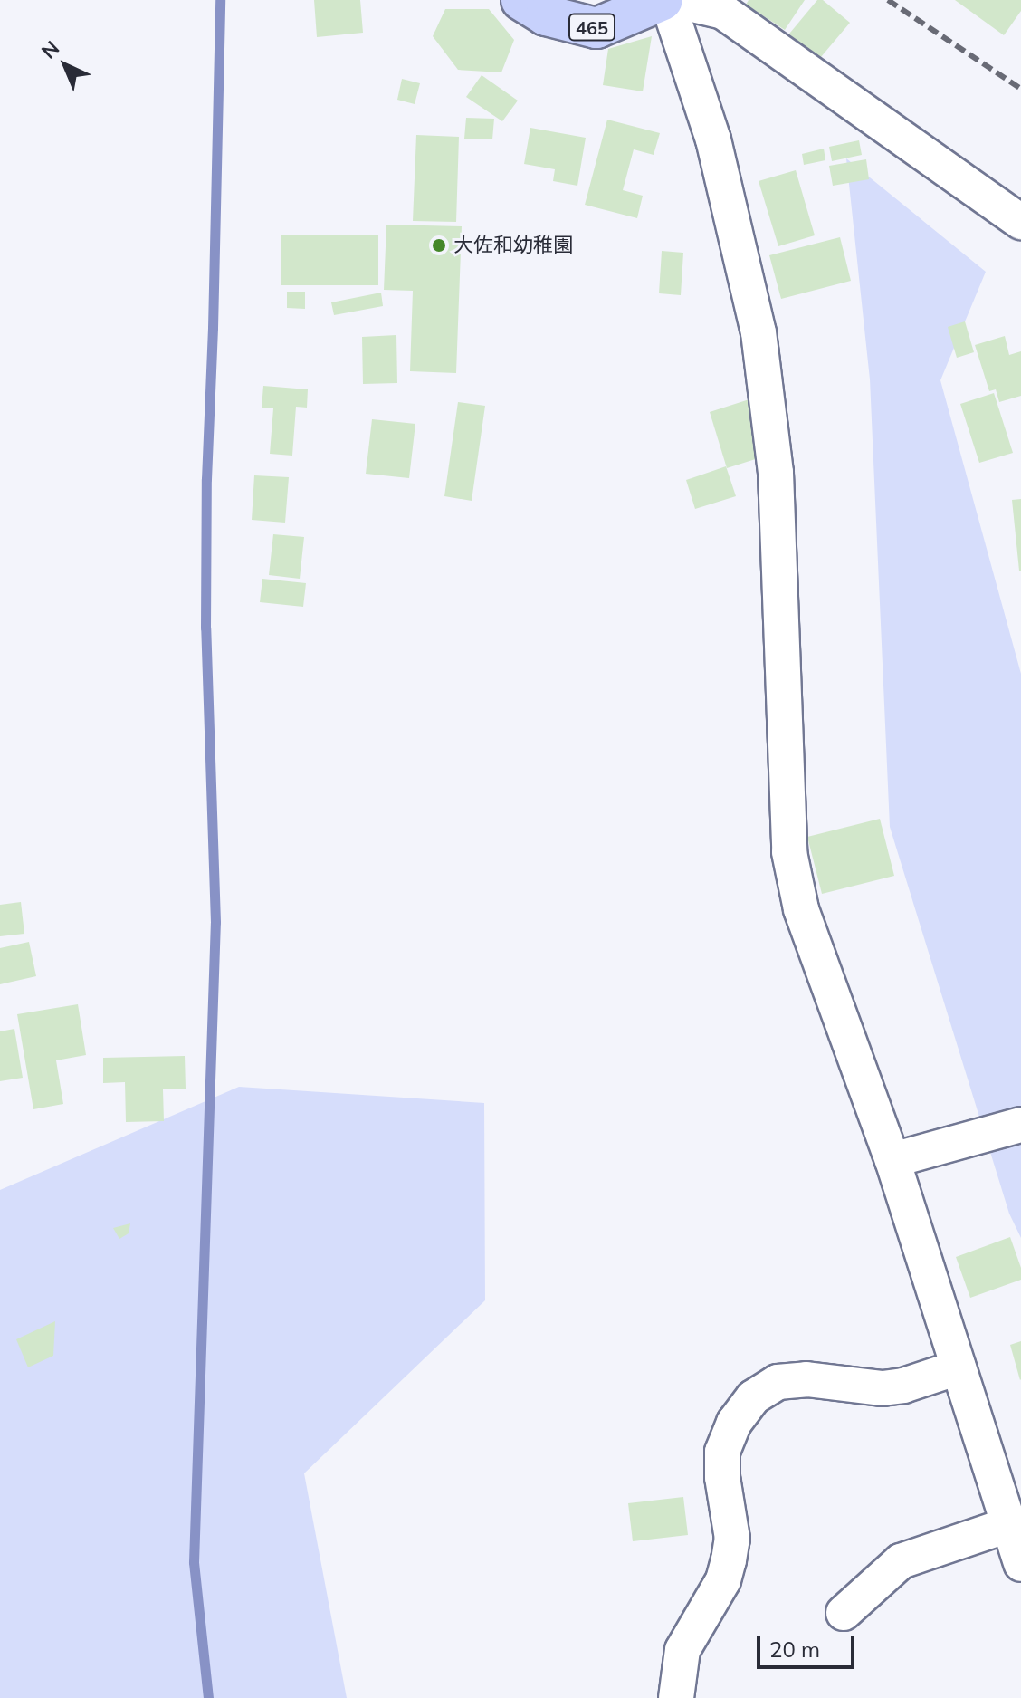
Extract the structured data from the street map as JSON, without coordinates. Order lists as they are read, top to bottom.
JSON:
{
  "streets": {
    "highway": ["465"]
  },
  "places": ["大佐和幼稚園"],
  "scale_bar": "20 m",
  "north": "top left"
}
